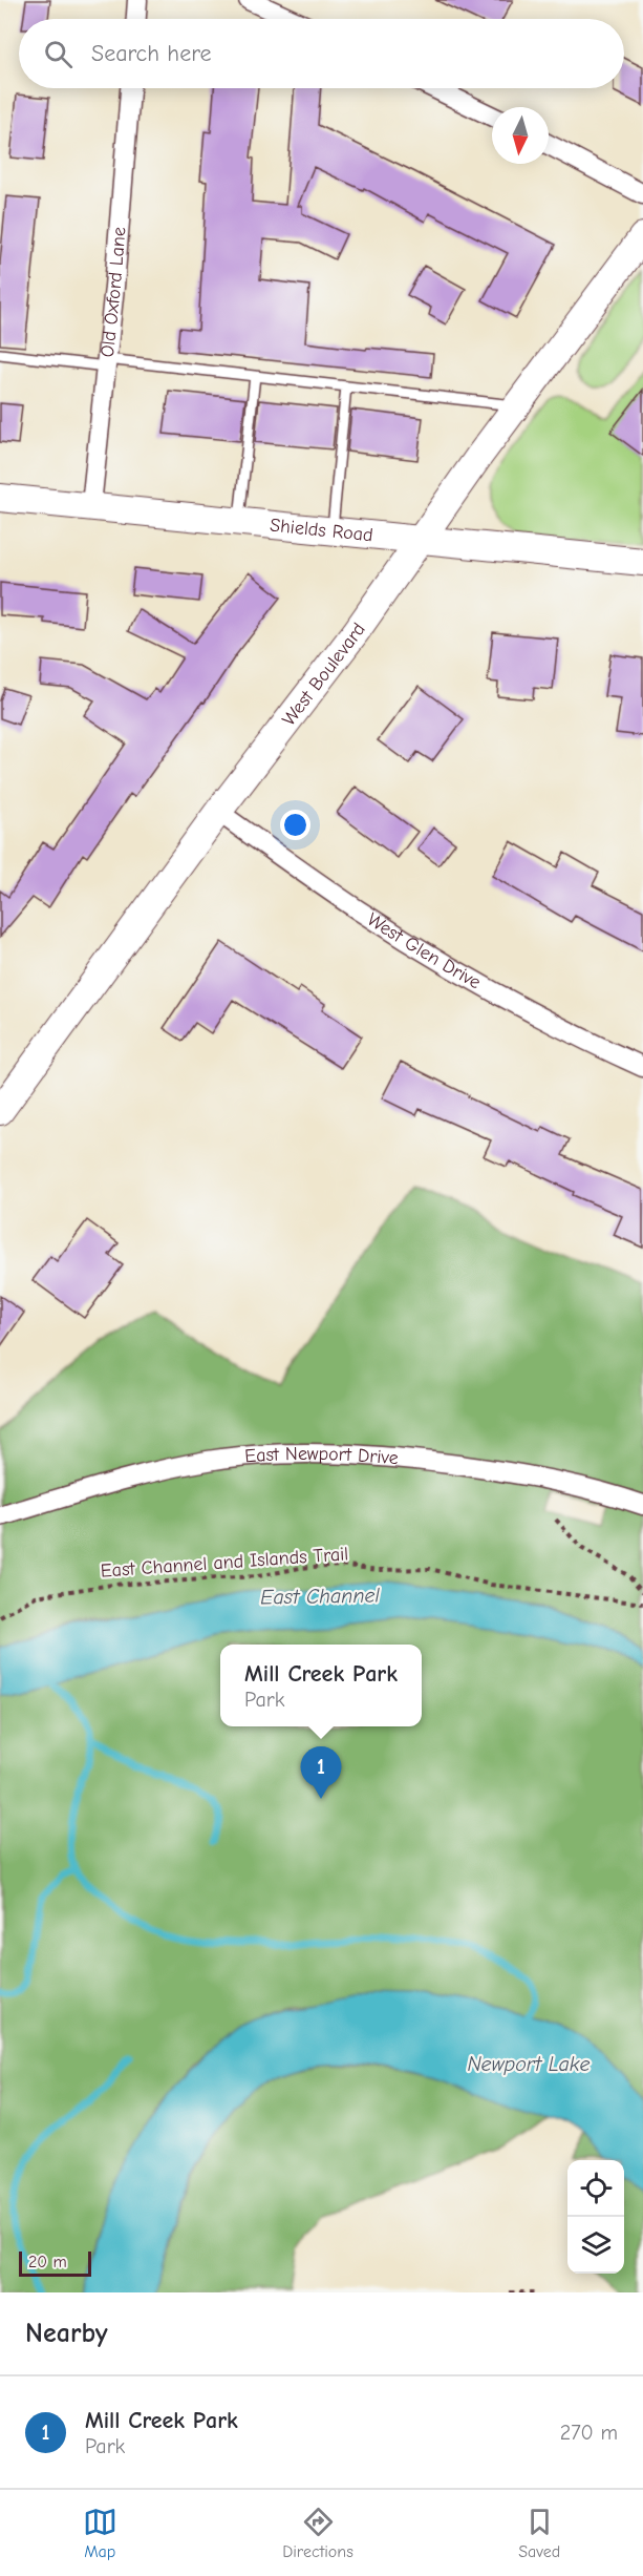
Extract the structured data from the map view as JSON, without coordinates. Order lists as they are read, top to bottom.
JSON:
{
  "streets": {
    "street": [
      "Old Oxford Lane",
      "Shields Road",
      "West Boulevard",
      "West Glen Drive",
      "East Newport Drive"
    ],
    "path": ["East Channel and Islands Trail"]
  },
  "crossings": [
    ["Old Oxford Lane", "Shields Road"],
    ["Shields Road", "West Boulevard"],
    ["West Boulevard", "West Glen Drive"]
  ],
  "water": ["East Channel", "Newport Lake"],
  "scale_bar": "20 m",
  "north": "bottom",
  "page": {
    "search": "Search here",
    "popup": ["Mill Creek Park", "Park"],
    "pins": "1",
    "scale": "20 m",
    "heading": "Nearby",
    "list": [
      {
        "mark": "1",
        "name": "Mill Creek Park",
        "note": "Park",
        "value": "270 m"
      }
    ],
    "nav": ["Map", "Directions", "Saved"]
  }
}
